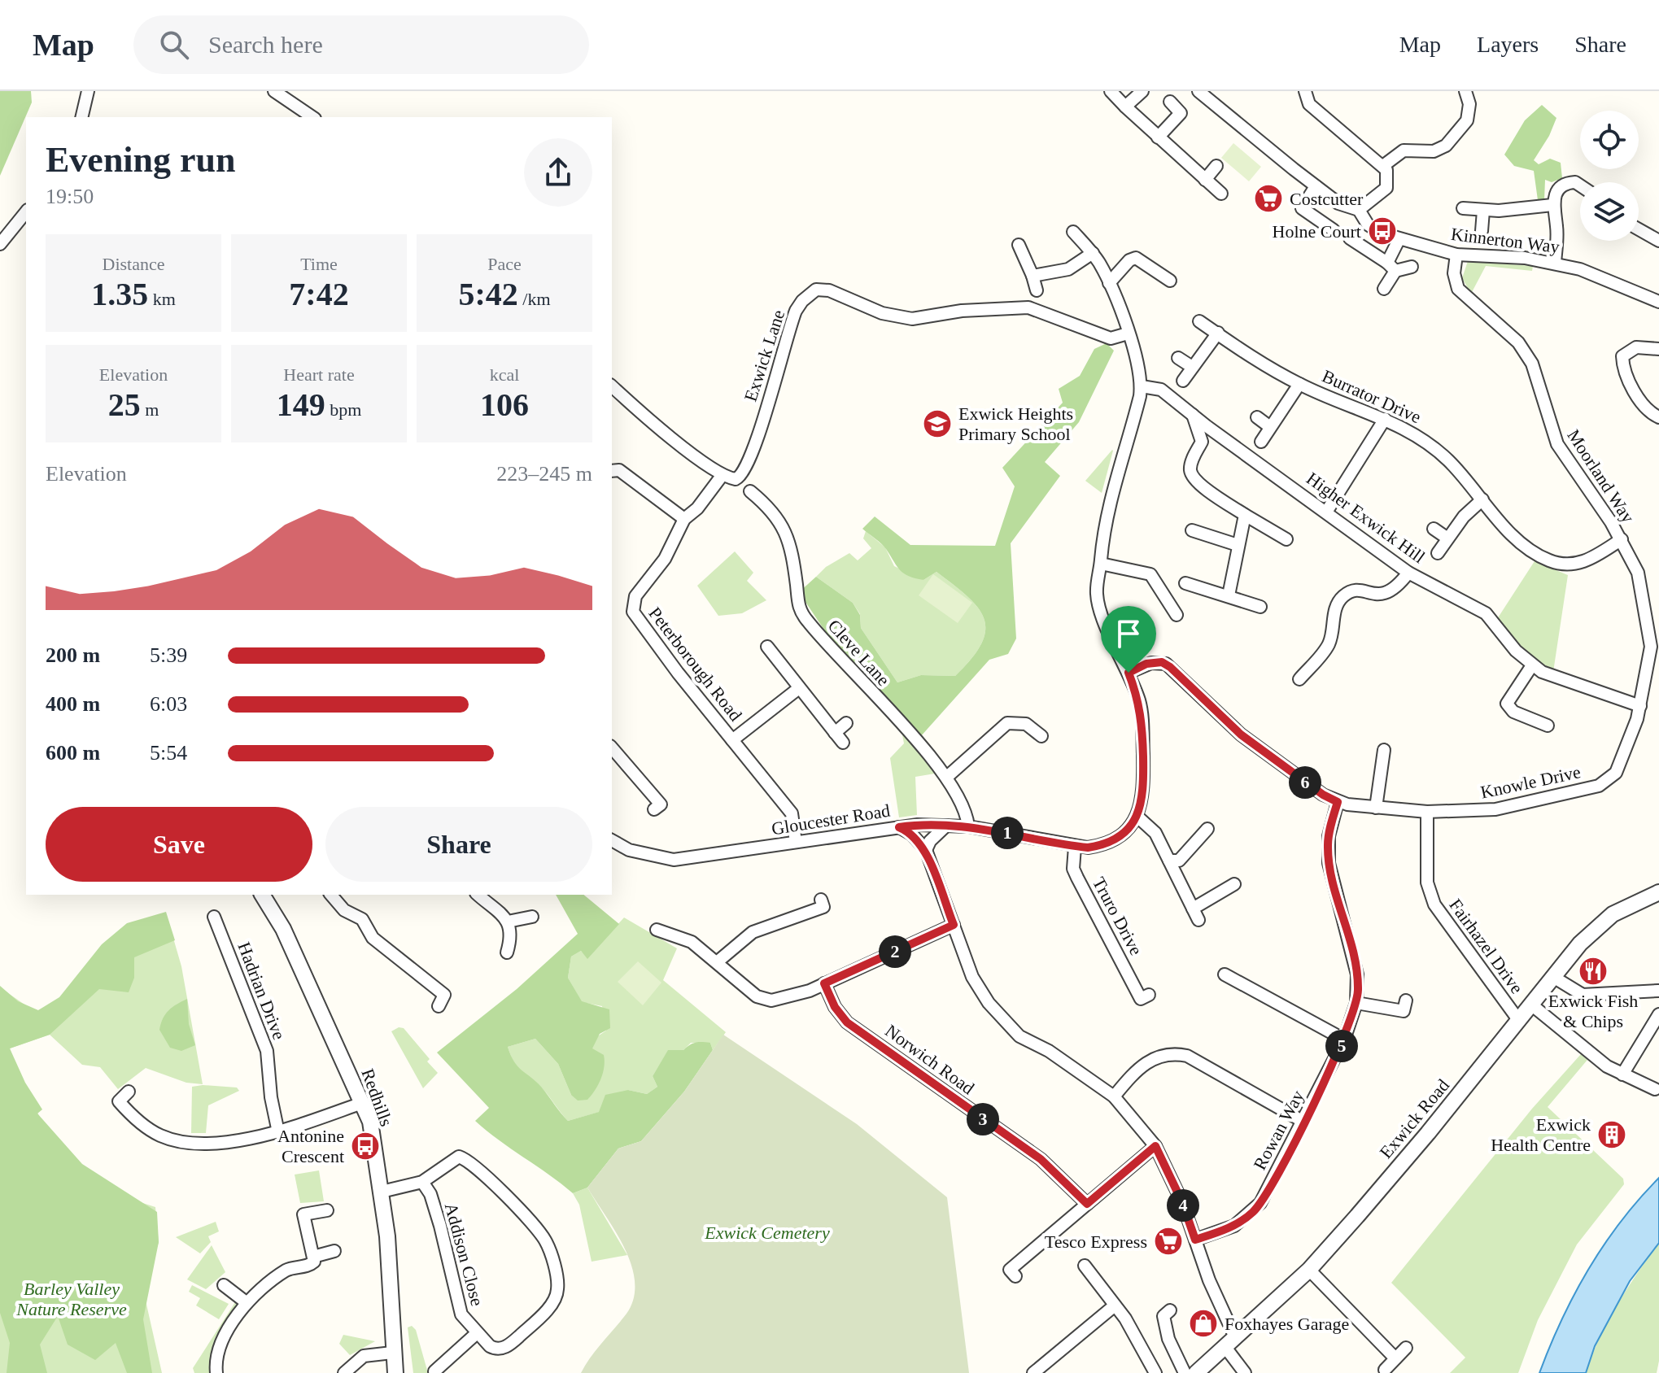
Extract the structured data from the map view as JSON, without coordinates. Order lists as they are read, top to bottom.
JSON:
{
  "streets": {
    "street": [
      "Kinnerton Way",
      "Exwick Lane",
      "Burrator Drive",
      "Moorland Way",
      "Higher Exwick Hill",
      "Cleve Lane",
      "Peterborough Road",
      "Knowle Drive",
      "Gloucester Road",
      "Truro Drive",
      "Fairhazel Drive",
      "Hadrian Drive",
      "Norwich Road",
      "Redhills",
      "Exwick Road",
      "Rowan Way",
      "Addison Close"
    ]
  },
  "crossings": [
    ["Kinnerton Way", "Moorland Way"],
    ["Exwick Lane", "Peterborough Road"],
    ["Burrator Drive", "Moorland Way"],
    ["Moorland Way", "Higher Exwick Hill"],
    ["Moorland Way", "Knowle Drive"],
    ["Higher Exwick Hill", "Knowle Drive"],
    ["Cleve Lane", "Gloucester Road"],
    ["Peterborough Road", "Gloucester Road"],
    ["Knowle Drive", "Fairhazel Drive"],
    ["Knowle Drive", "Rowan Way"],
    ["Gloucester Road", "Truro Drive"],
    ["Fairhazel Drive", "Exwick Road"],
    ["Redhills", "Addison Close"]
  ],
  "parks": ["Exwick Cemetery", "Barley Valley Nature Reserve"],
  "places": {
    "supermarket": ["Costcutter", "Tesco Express"],
    "bus stop": ["Holne Court", "Antonine Crescent"],
    "school or university": ["Exwick Heights Primary School"],
    "restaurant": ["Exwick Fish & Chips"],
    "building": ["Exwick Health Centre"],
    "shop": ["Foxhayes Garage"]
  },
  "page": {
    "header": "Map",
    "search": "Search here",
    "nav": ["Map", "Layers", "Share"],
    "heading": ["Evening run", "19:50"],
    "stats": [
      ["Distance", "1.35 km"],
      ["Time", "7:42"],
      ["Pace", "5:42 /km"],
      ["Elevation", "25 m"],
      ["Heart rate", "149 bpm"],
      ["kcal", "106"]
    ],
    "chart": ["Elevation", "223–245 m"],
    "list": [
      {
        "name": "200 m",
        "note": "5:39"
      },
      {
        "name": "400 m",
        "note": "6:03"
      },
      {
        "name": "600 m",
        "note": "5:54"
      }
    ],
    "pins": [
      "6",
      "1",
      "2",
      "5",
      "3",
      "4"
    ],
    "buttons": ["Save", "Share"]
  }
}
